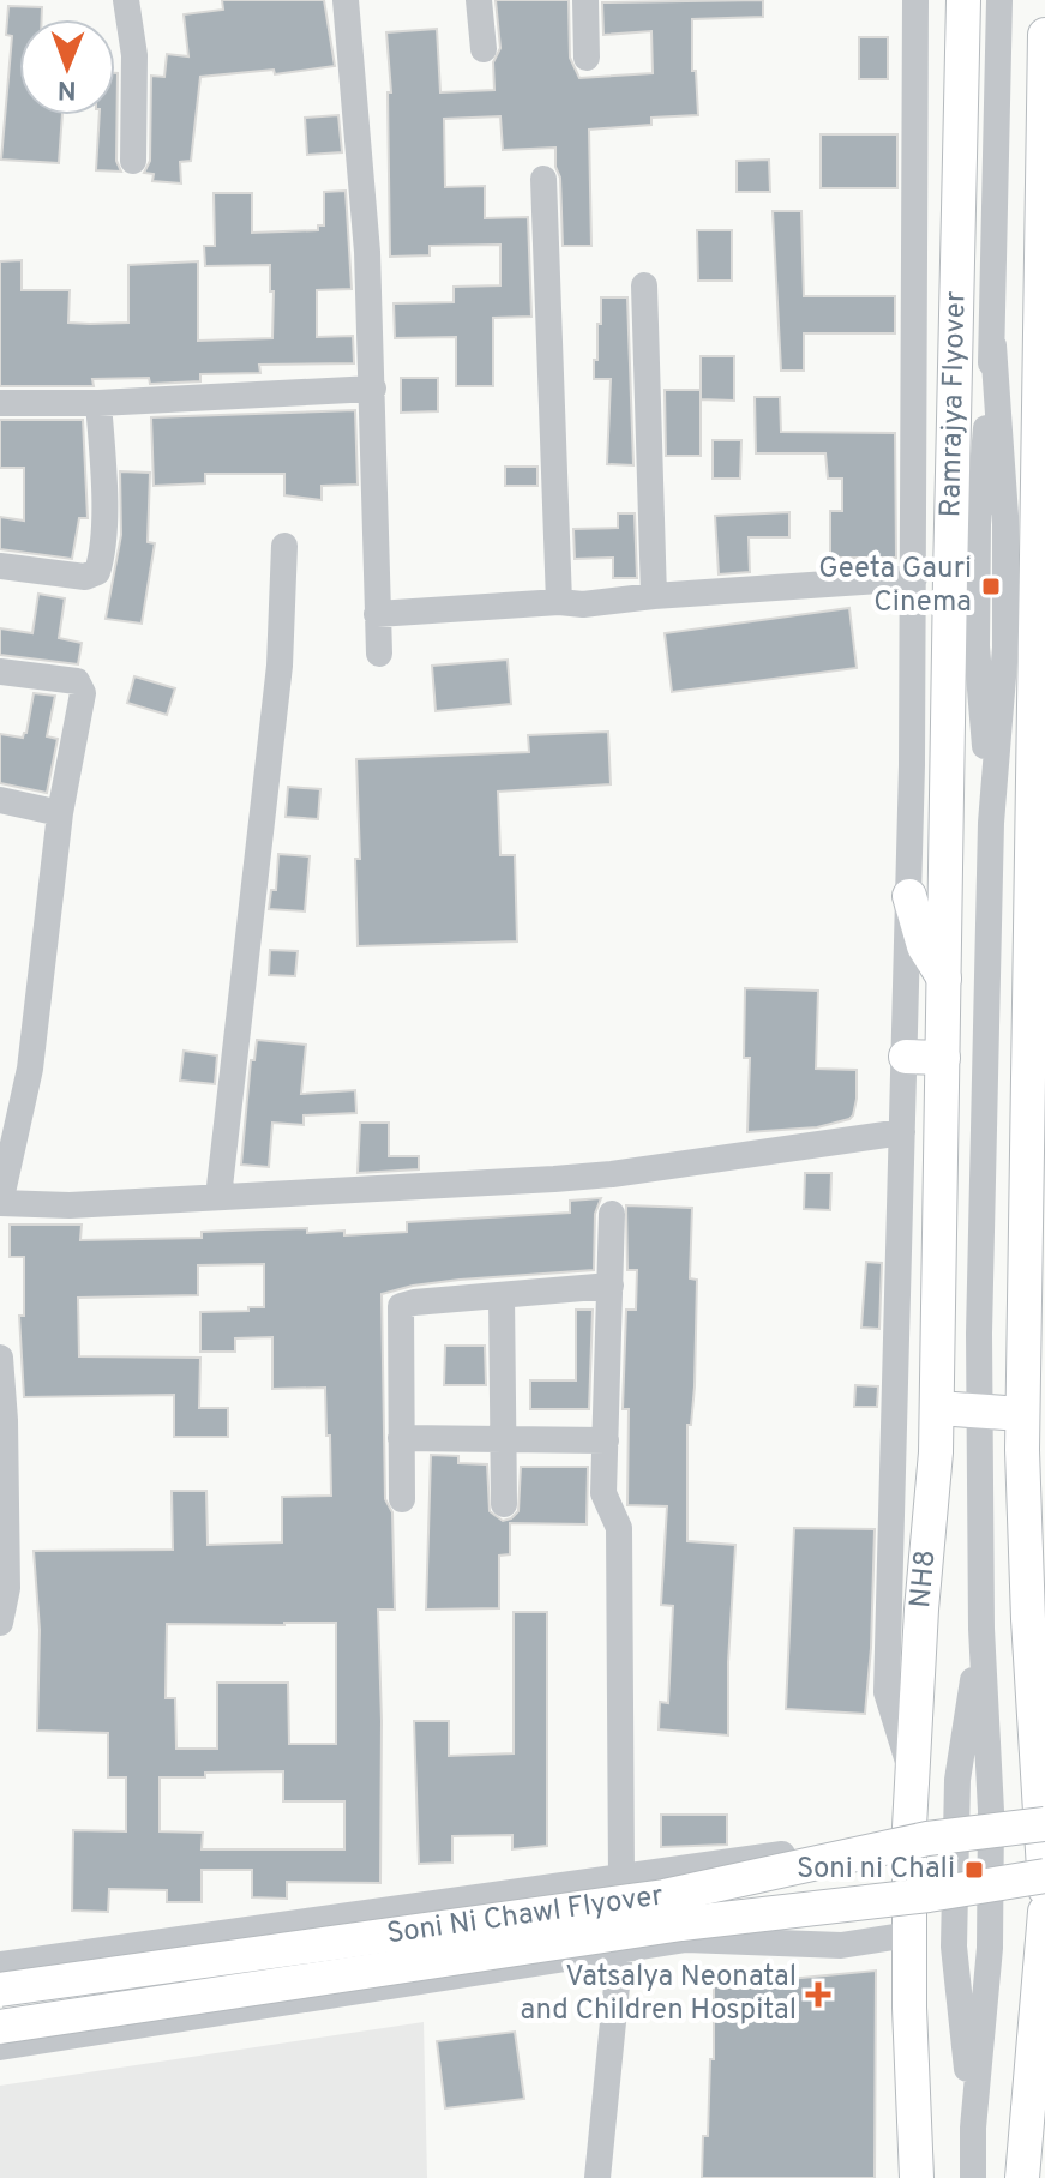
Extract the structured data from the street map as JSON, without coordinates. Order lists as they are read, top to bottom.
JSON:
{
  "streets": {
    "main road": ["Ramrajya Flyover", "NH8", "Soni Ni Chawl Flyover"]
  },
  "crossings": [
    ["Ramrajya Flyover", "NH8"]
  ],
  "places": {
    "transit": ["Geeta Gauri Cinema", "Soni ni Chali"],
    "health": ["Vatsalya Neonatal and Children Hospital"]
  },
  "north": "bottom"
}
